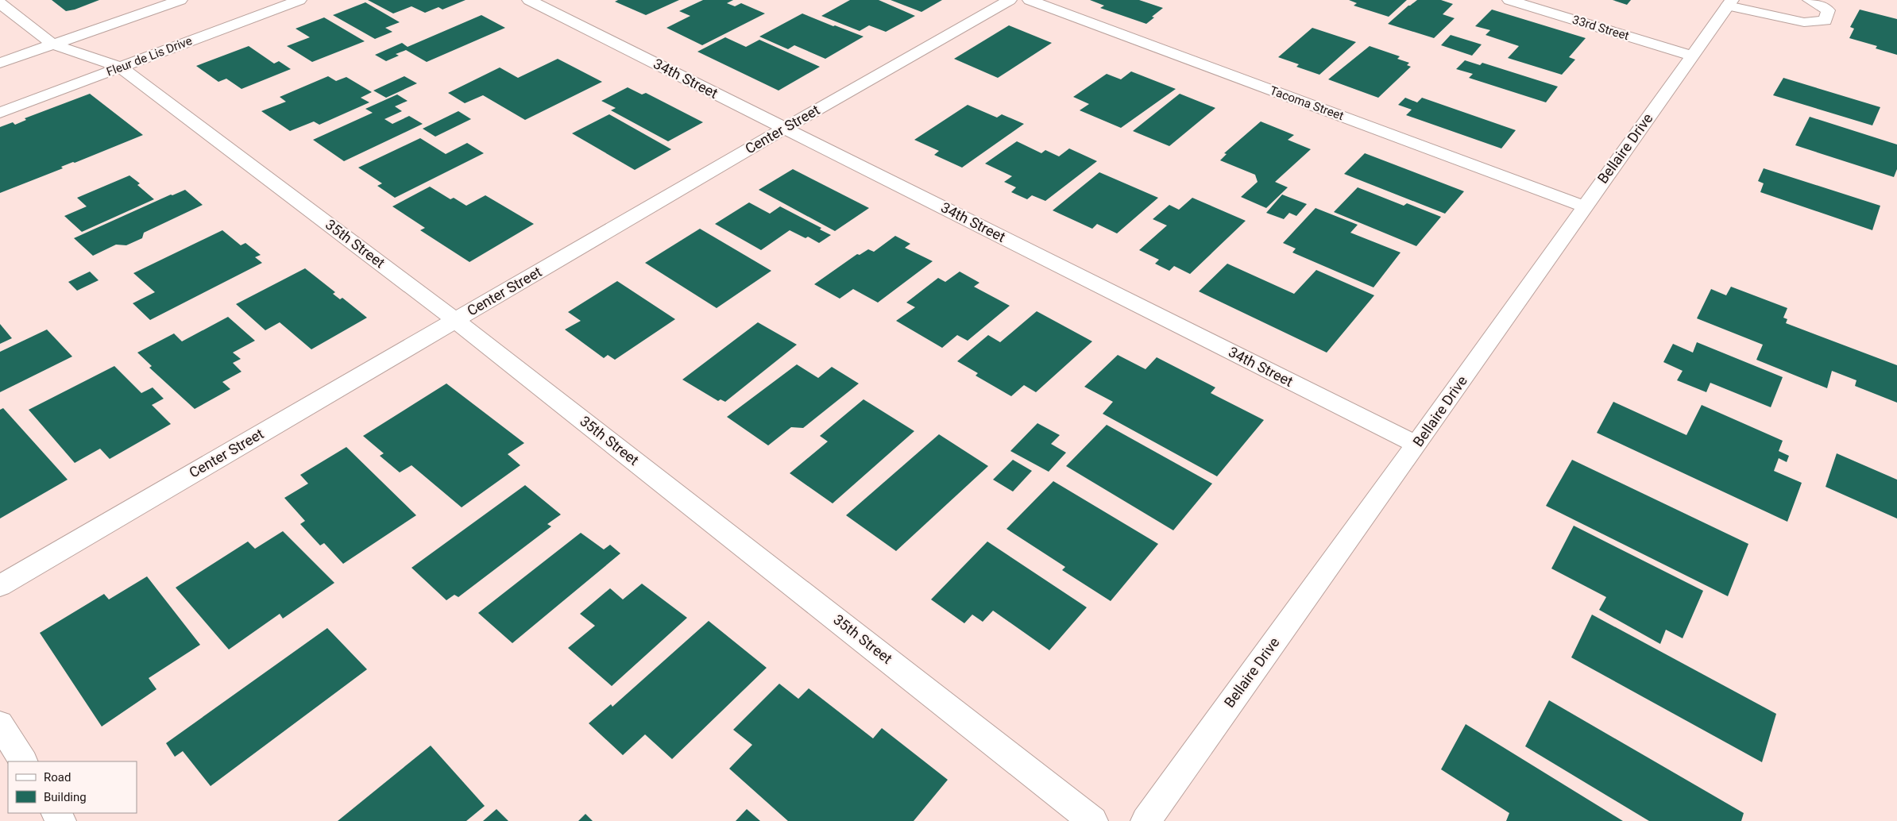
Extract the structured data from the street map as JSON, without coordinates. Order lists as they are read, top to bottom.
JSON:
{
  "streets": {
    "street": [
      "33rd Street",
      "Fleur de Lis Drive",
      "34th Street",
      "Tacoma Street",
      "Center Street",
      "Bellaire Drive",
      "35th Street"
    ]
  },
  "crossings": [
    ["33rd Street", "Bellaire Drive"],
    ["Fleur de Lis Drive", "35th Street"],
    ["34th Street", "Center Street"],
    ["34th Street", "Bellaire Drive"],
    ["Tacoma Street", "Bellaire Drive"],
    ["Center Street", "35th Street"]
  ],
  "legend": ["Road", "Building"]
}
